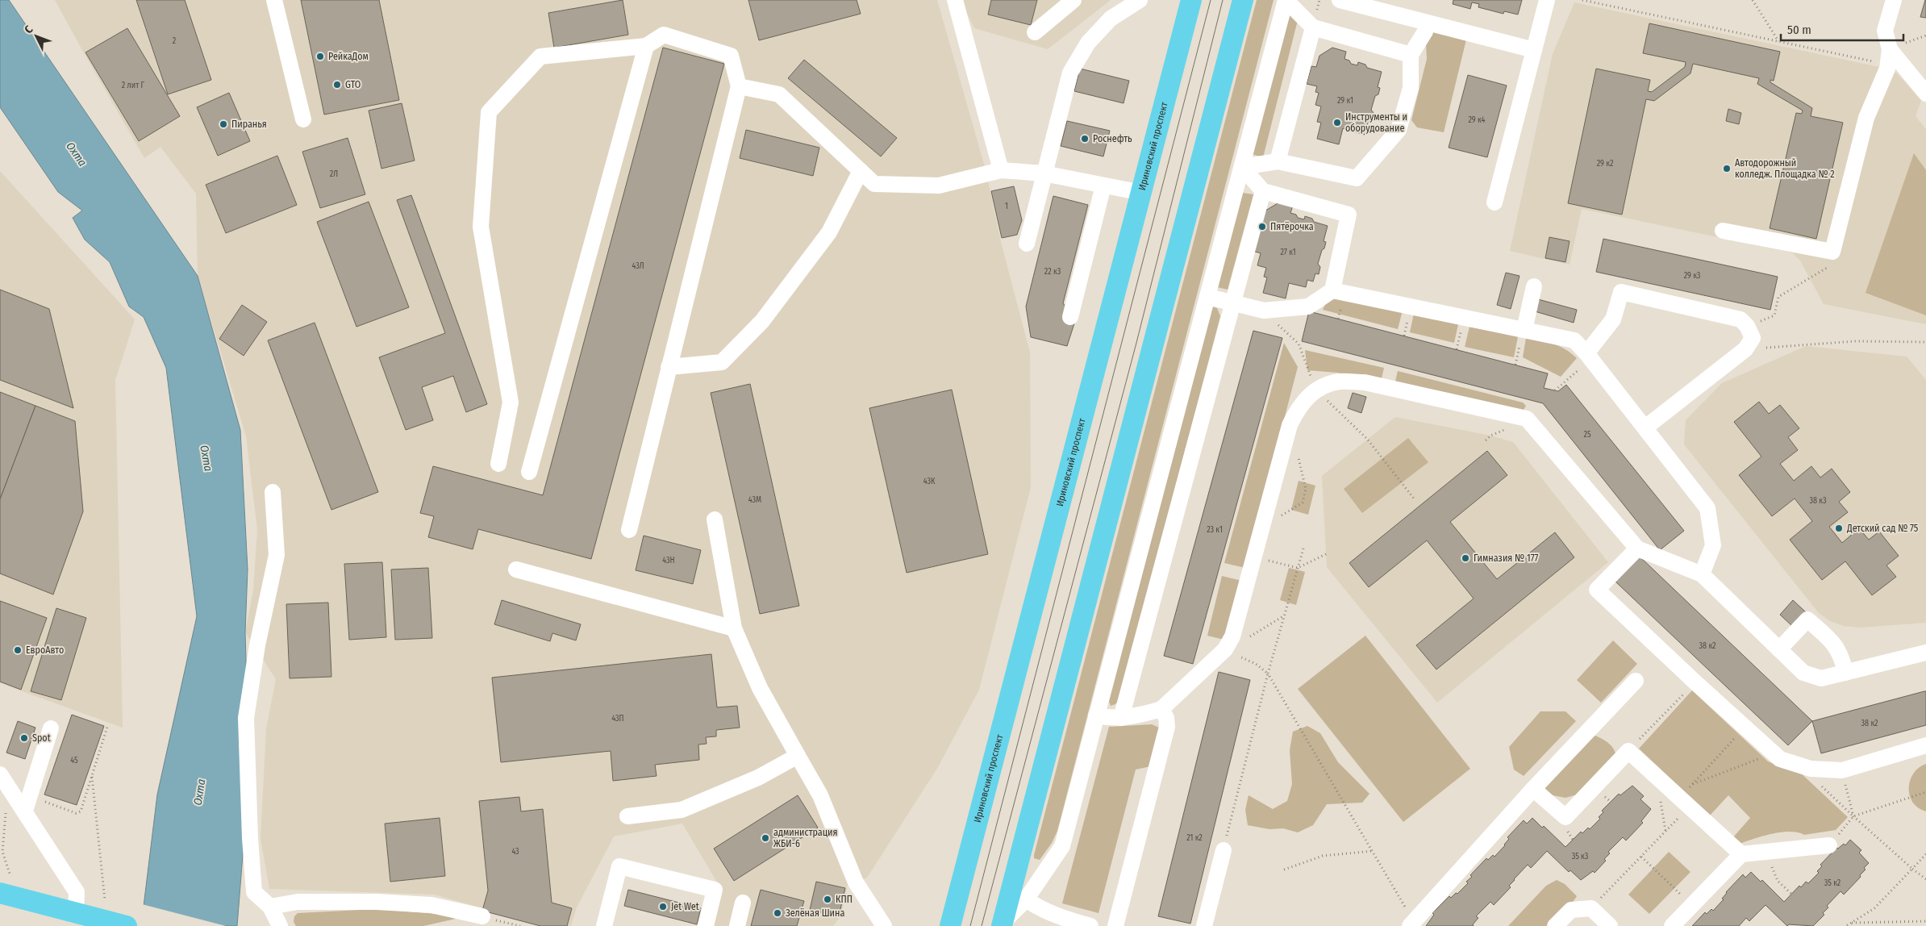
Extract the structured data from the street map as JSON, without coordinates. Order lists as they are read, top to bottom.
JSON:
{
  "streets": {
    "main road": ["Ириновский проспект"]
  },
  "water": ["Охта"],
  "places": [
    "РейкаДом",
    "GTO",
    "Инструменты и оборудование",
    "Пиранья",
    "Роснефть",
    "Автодорожный колледж. Площадка № 2",
    "Пятёрочка",
    "Детский сад № 75",
    "Гимназия № 177",
    "ЕвроАвто",
    "Spot",
    "администрация ЖБИ-6",
    "КПП",
    "Jet Wet",
    "Зелёная Шина"
  ],
  "house_numbers": [
    "2",
    "2 лит Г",
    "29 к1",
    "29 к4",
    "29 к2",
    "2Л",
    "1",
    "27 к1",
    "43Л",
    "22 к3",
    "29 к3",
    "25",
    "43К",
    "43М",
    "38 к3",
    "23 к1",
    "43Н",
    "38 к2",
    "43П",
    "38 к2",
    "45",
    "21 к2",
    "43",
    "35 к3",
    "35 к2"
  ],
  "scale_bar": "50 m",
  "north": "top left"
}
